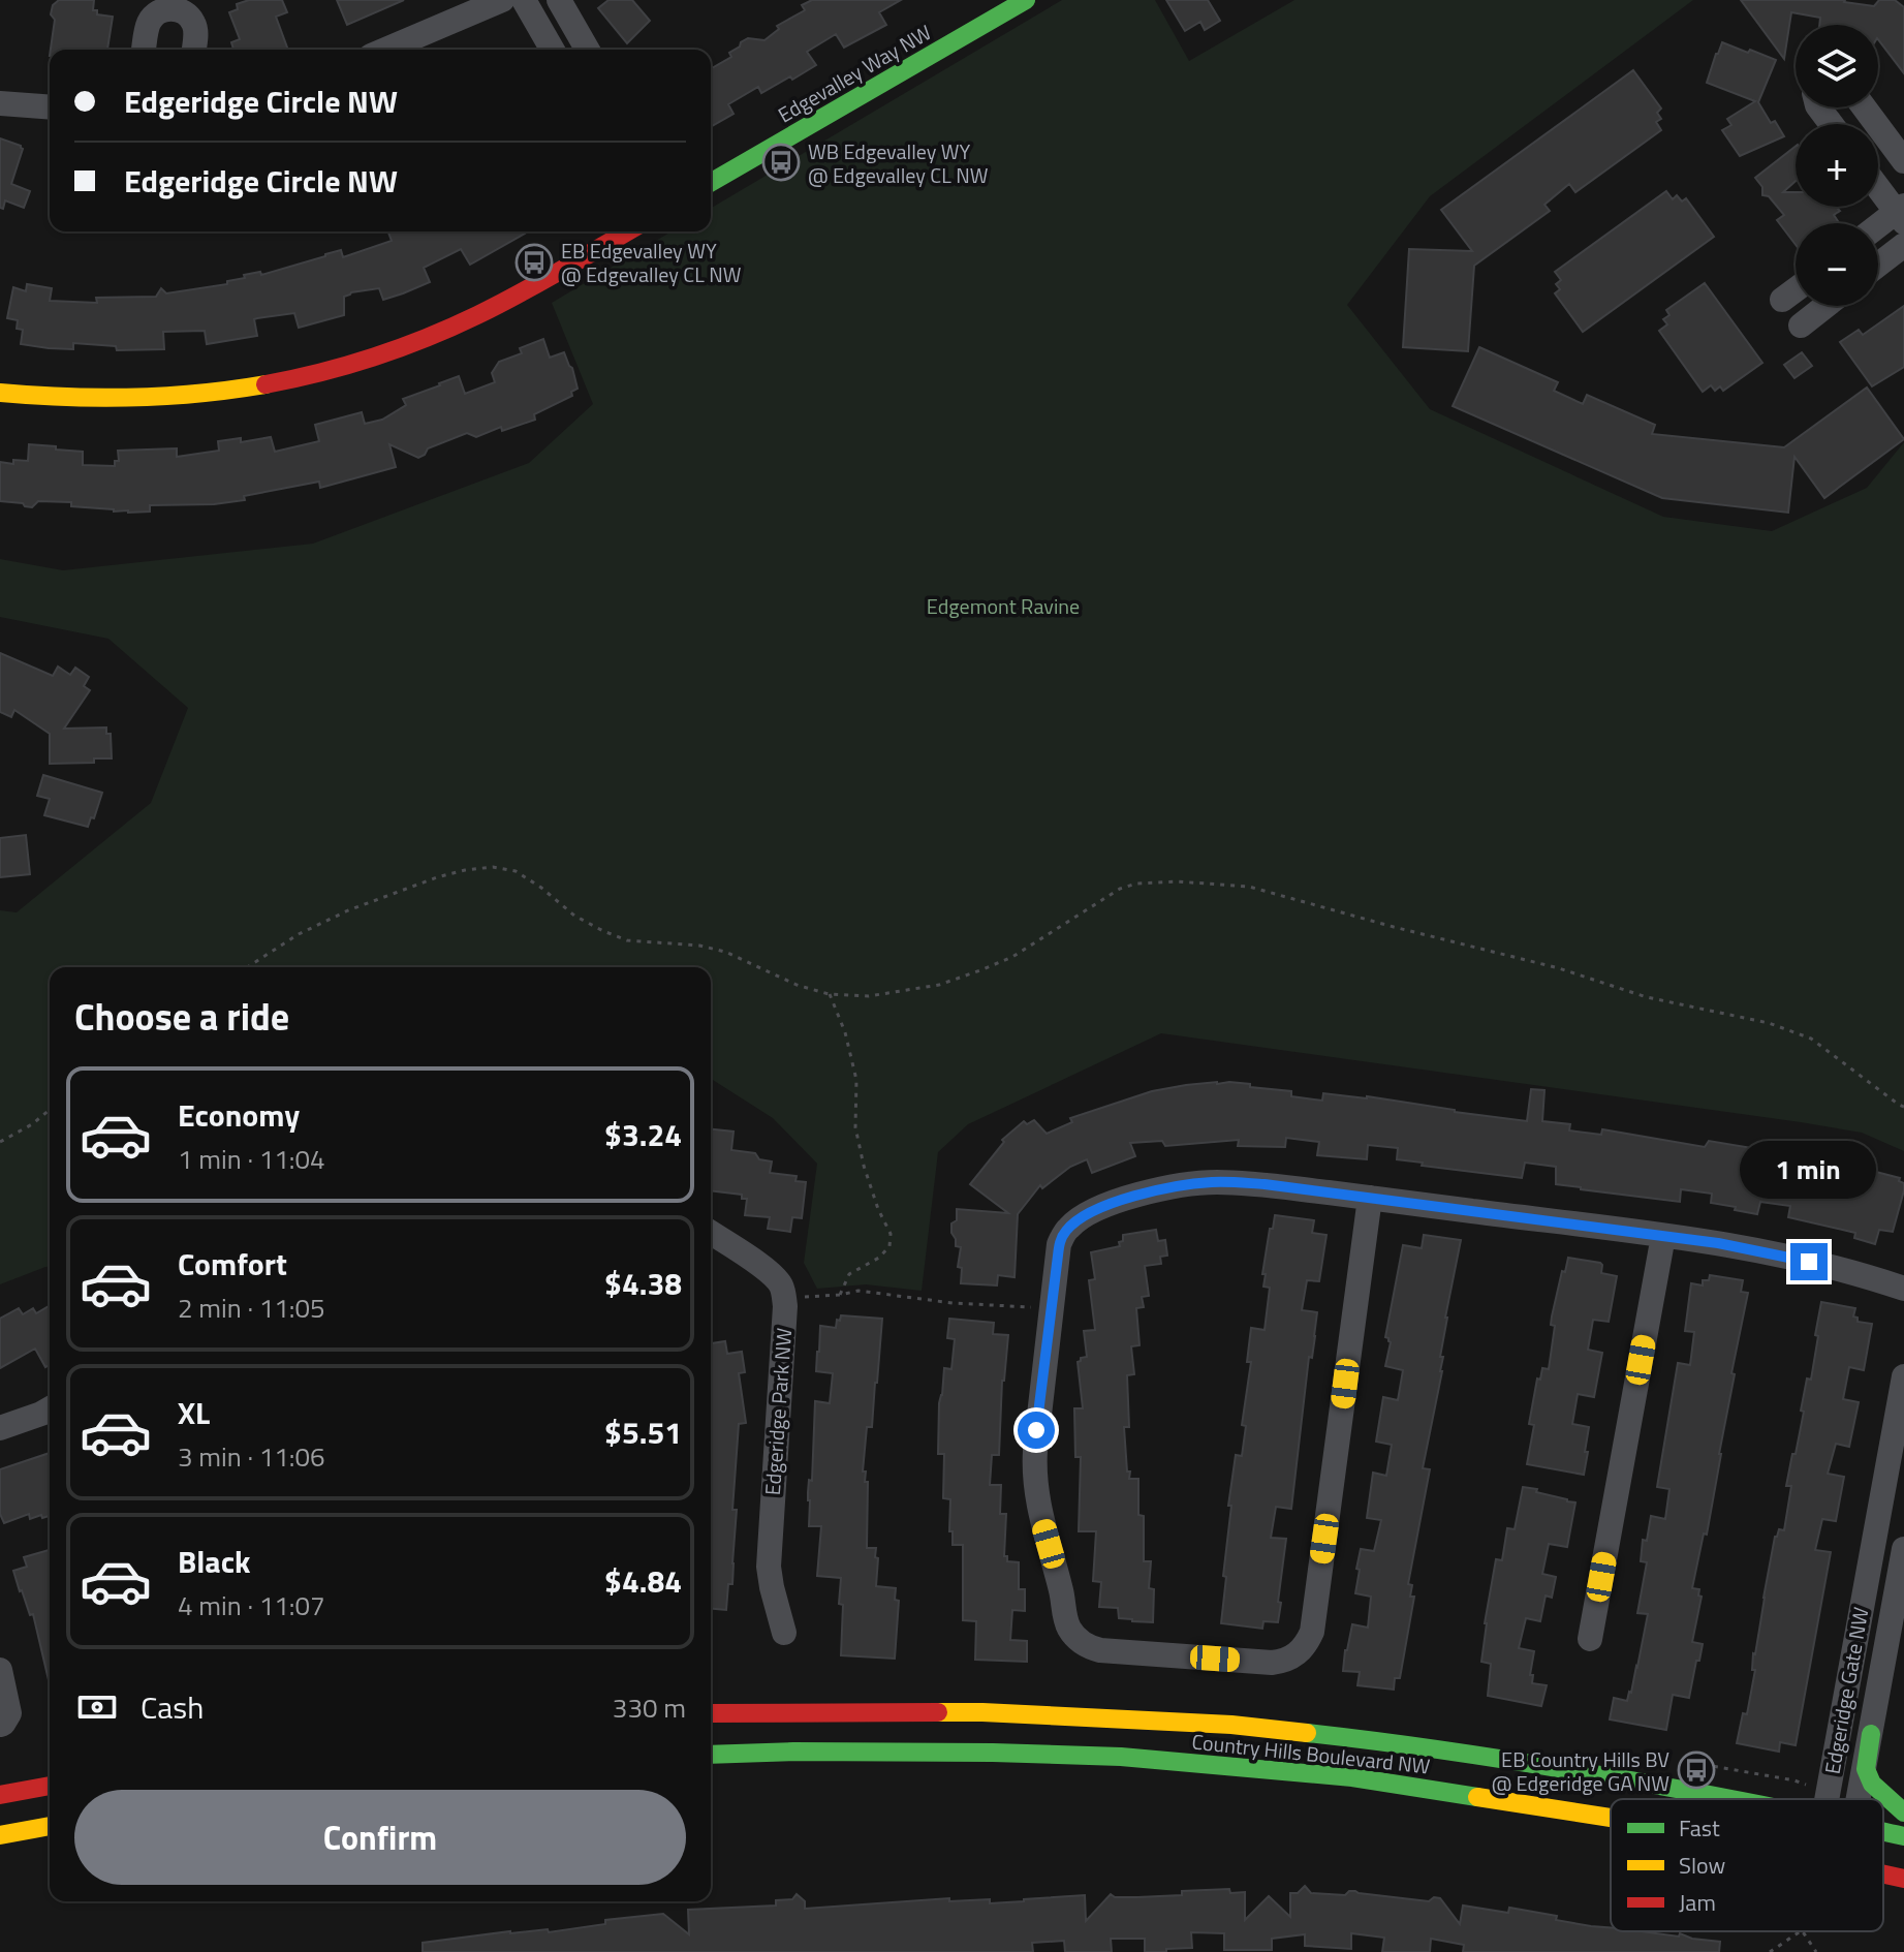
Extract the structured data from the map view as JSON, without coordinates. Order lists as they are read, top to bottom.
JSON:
{
  "streets": {
    "main road": ["Edgevalley Way NW", "Country Hills Boulevard NW"],
    "street": ["Edgeridge Park NW", "Edgeridge Gate NW"]
  },
  "parks": ["Edgemont Ravine"],
  "places": {
    "bus stop": ["WB Edgevalley WY @ Edgevalley CL NW", "EB Edgevalley WY @ Edgevalley CL NW", "EB Country Hills BV @ Edgeridge GA NW"]
  },
  "legend": ["Fast", "Slow", "Jam"],
  "page": {
    "map_buttons": ["+", "−"],
    "banner": ["Edgeridge Circle NW", "Edgeridge Circle NW"],
    "heading": "Choose a ride",
    "list": [
      {
        "name": "Economy",
        "note": "1 min · 11:04",
        "value": "$3.24"
      },
      {
        "name": "Comfort",
        "note": "2 min · 11:05",
        "value": "$4.38"
      },
      {
        "name": "XL",
        "note": "3 min · 11:06",
        "value": "$5.51"
      },
      {
        "name": "Black",
        "note": "4 min · 11:07",
        "value": "$4.84"
      }
    ],
    "bubble": "1 min",
    "pay": ["Cash", "330 m"],
    "buttons": "Confirm"
  }
}
